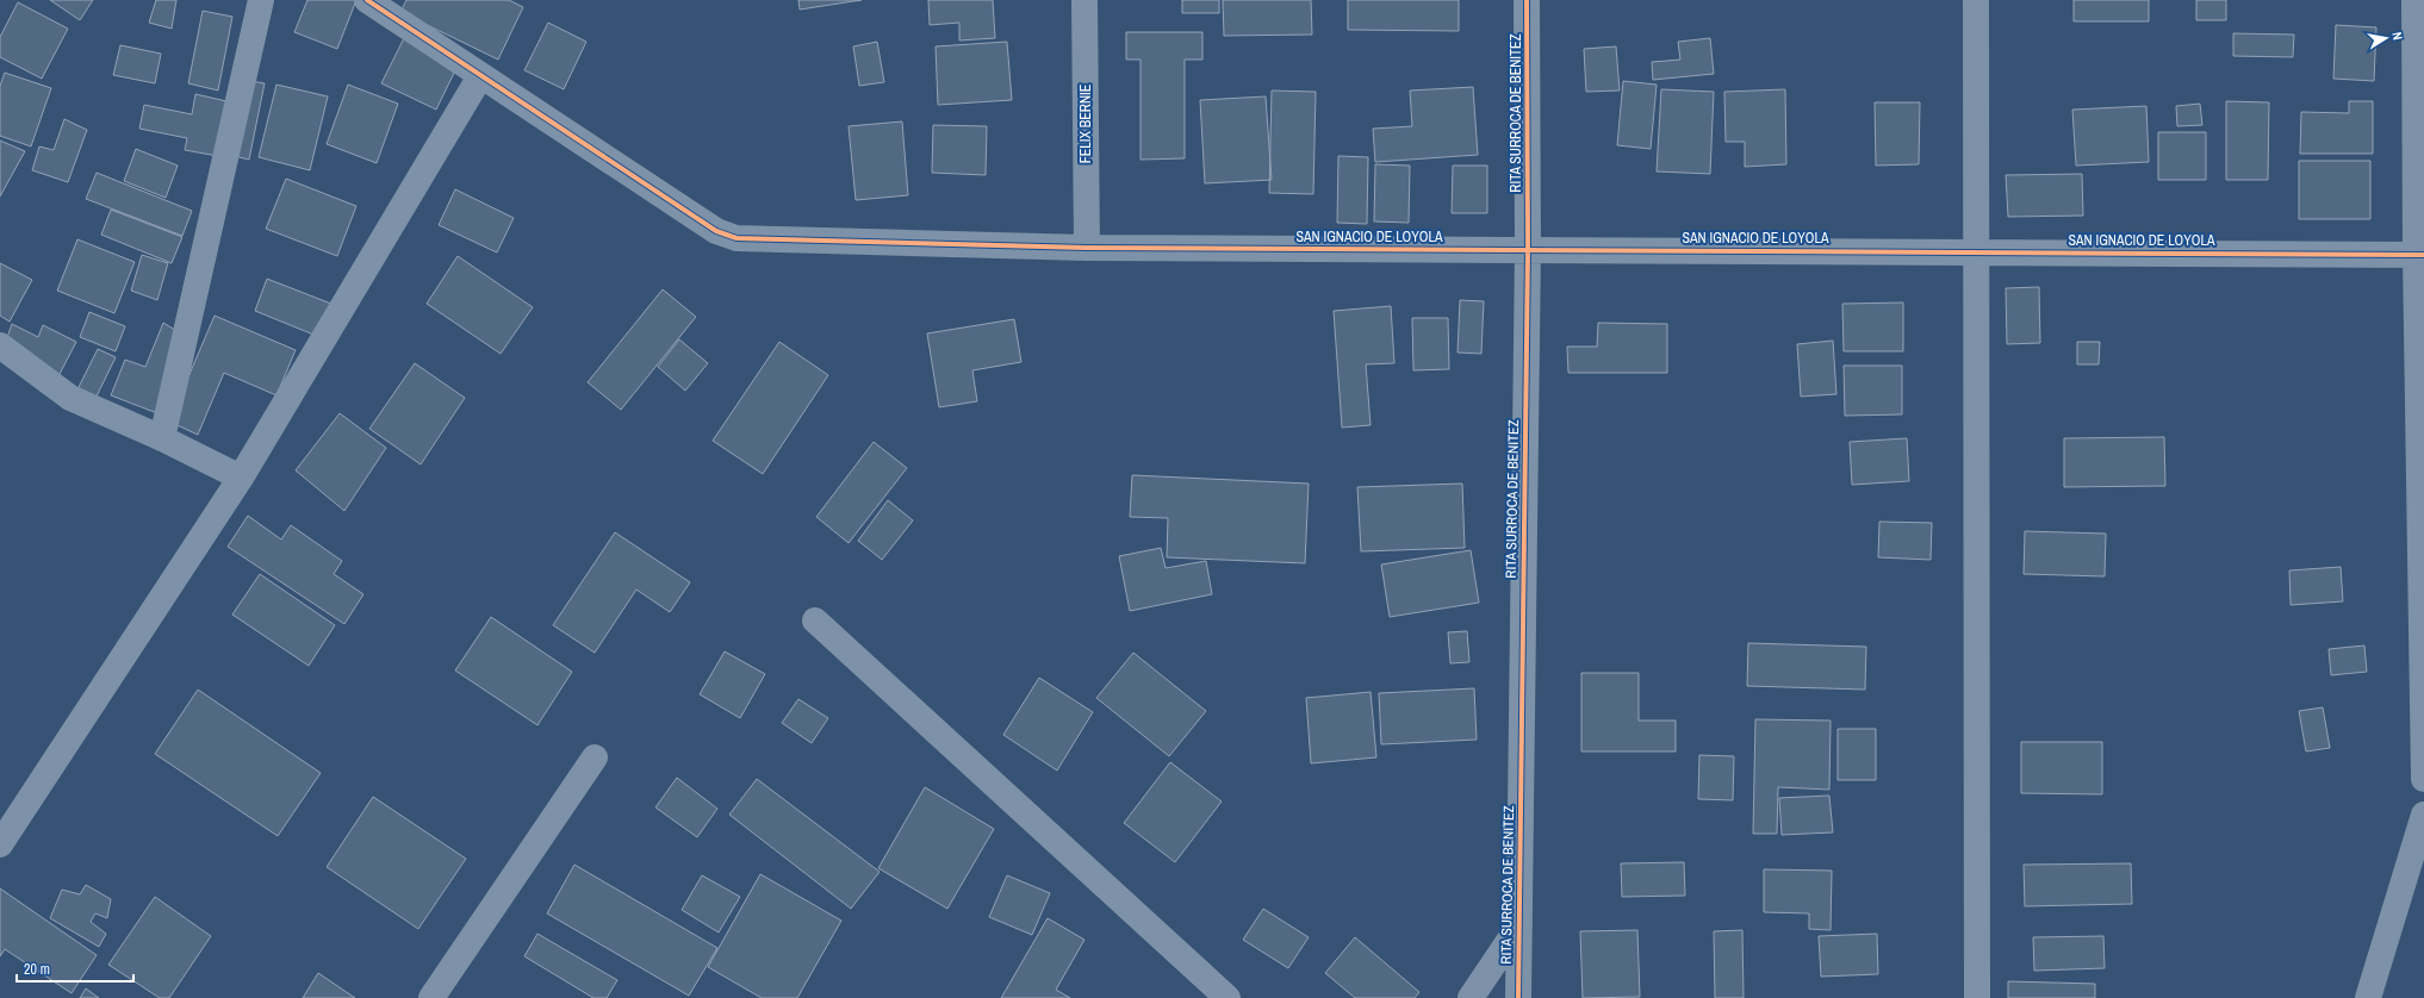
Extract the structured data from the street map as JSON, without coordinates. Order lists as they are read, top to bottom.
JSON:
{
  "streets": {
    "street": ["RITA SURROCA DE BENITEZ", "FELIX BERNIE", "SAN IGNACIO DE LOYOLA"]
  },
  "crossings": [
    ["RITA SURROCA DE BENITEZ", "SAN IGNACIO DE LOYOLA"],
    ["FELIX BERNIE", "SAN IGNACIO DE LOYOLA"]
  ],
  "scale_bar": "20 m",
  "north": "right"
}
